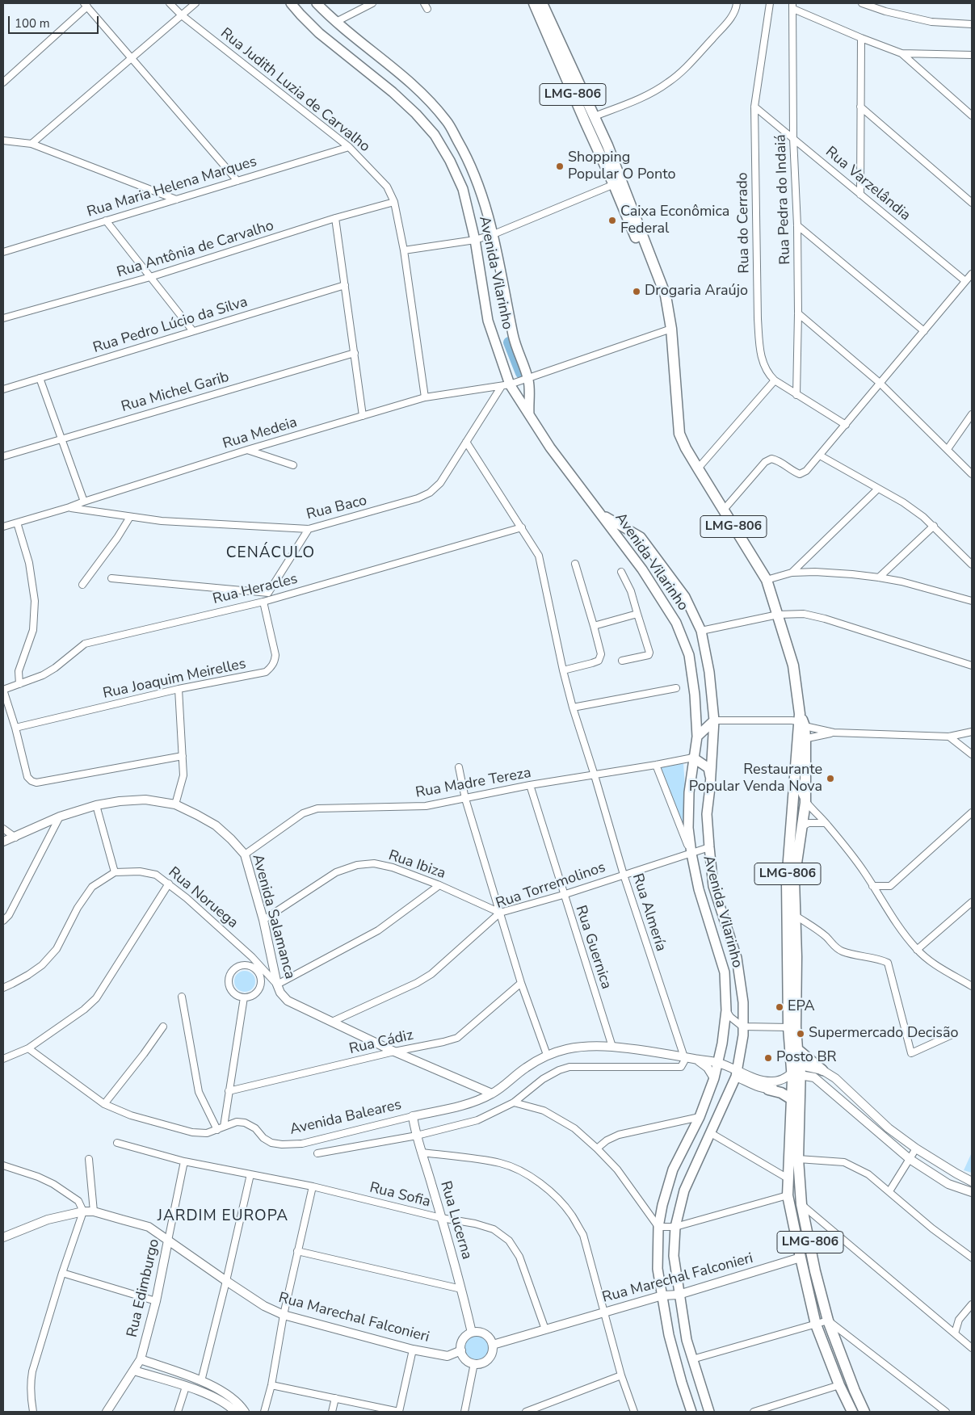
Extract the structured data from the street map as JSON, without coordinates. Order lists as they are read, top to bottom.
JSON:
{
  "streets": {
    "highway": ["LMG-806"],
    "main road": ["Avenida Vilarinho"],
    "street": [
      "Rua Judith Luzia de Carvalho",
      "Rua Varzelândia",
      "Rua Maria Helena Marques",
      "Rua Pedra do Indaiá",
      "Rua do Cerrado",
      "Rua Antônia de Carvalho",
      "Rua Pedro Lúcio da Silva",
      "Rua Michel Garib",
      "Rua Medeia",
      "Rua Baco",
      "Rua Heracles",
      "Rua Joaquim Meirelles",
      "Rua Madre Tereza",
      "Rua Ibiza",
      "Rua Torremolinos",
      "Rua Noruega",
      "Rua Almería",
      "Avenida Salamanca",
      "Rua Guernica",
      "Rua Cádiz",
      "Avenida Baleares",
      "Rua Sofia",
      "Rua Lucerna",
      "Rua Marechal Falconieri",
      "Rua Edimburgo"
    ]
  },
  "crossings": [
    ["Rua Judith Luzia de Carvalho", "Rua Maria Helena Marques"],
    ["Rua Judith Luzia de Carvalho", "Rua Antônia de Carvalho"],
    ["Rua Judith Luzia de Carvalho", "Rua Medeia"],
    ["LMG-806", "Rua Medeia"],
    ["LMG-806", "Avenida Baleares"],
    ["LMG-806", "Rua Marechal Falconieri"],
    ["Rua Varzelândia", "Rua Pedra do Indaiá"],
    ["Rua Varzelândia", "Rua do Cerrado"],
    ["Rua Pedra do Indaiá", "Rua do Cerrado"],
    ["Avenida Vilarinho", "Rua Medeia"],
    ["Avenida Vilarinho", "Rua Baco"],
    ["Avenida Vilarinho", "Rua Madre Tereza"],
    ["Avenida Vilarinho", "Rua Torremolinos"],
    ["Avenida Vilarinho", "Avenida Baleares"],
    ["Avenida Vilarinho", "Rua Marechal Falconieri"],
    ["Rua Medeia", "Rua Baco"],
    ["Rua Baco", "Rua Almería"],
    ["Rua Heracles", "Rua Joaquim Meirelles"],
    ["Rua Heracles", "Rua Almería"],
    ["Rua Madre Tereza", "Rua Almería"],
    ["Rua Madre Tereza", "Avenida Salamanca"],
    ["Rua Madre Tereza", "Rua Guernica"],
    ["Rua Ibiza", "Rua Torremolinos"],
    ["Rua Ibiza", "Avenida Salamanca"],
    ["Rua Torremolinos", "Rua Almería"],
    ["Rua Torremolinos", "Avenida Salamanca"],
    ["Rua Torremolinos", "Rua Guernica"],
    ["Rua Noruega", "Avenida Salamanca"],
    ["Rua Almería", "Avenida Baleares"],
    ["Avenida Salamanca", "Rua Cádiz"],
    ["Avenida Salamanca", "Avenida Baleares"],
    ["Rua Guernica", "Avenida Baleares"],
    ["Avenida Baleares", "Rua Lucerna"],
    ["Rua Sofia", "Rua Lucerna"],
    ["Rua Sofia", "Rua Marechal Falconieri"],
    ["Rua Sofia", "Rua Edimburgo"],
    ["Rua Lucerna", "Rua Marechal Falconieri"],
    ["Rua Marechal Falconieri", "Rua Edimburgo"]
  ],
  "districts": ["CENÁCULO", "JARDIM EUROPA"],
  "places": [
    "Shopping Popular O Ponto",
    "Caixa Econômica Federal",
    "Drogaria Araújo",
    "Restaurante Popular Venda Nova",
    "EPA",
    "Supermercado Decisão",
    "Posto BR"
  ],
  "scale_bar": "100 m"
}
